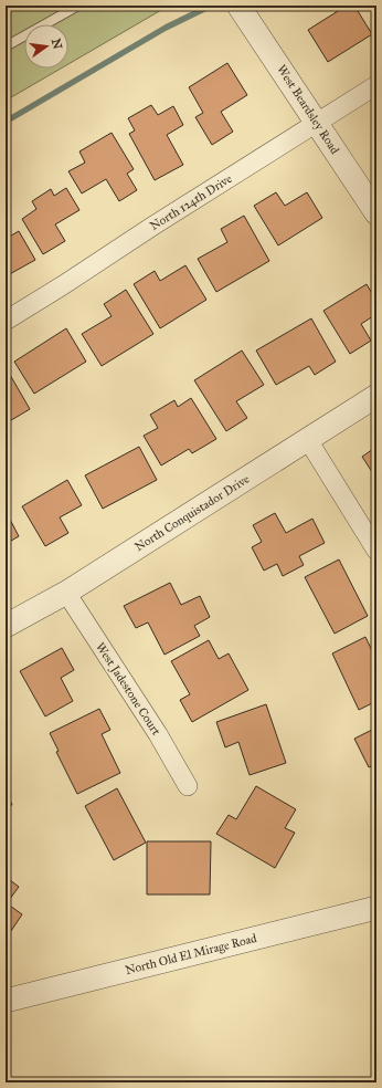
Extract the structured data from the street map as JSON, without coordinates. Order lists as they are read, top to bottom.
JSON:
{
  "streets": {
    "street": [
      "West Beardsley Road",
      "North 124th Drive",
      "North Conquistador Drive",
      "West Jadestone Court",
      "North Old El Mirage Road"
    ]
  },
  "crossings": [
    ["West Beardsley Road", "North 124th Drive"],
    ["North Conquistador Drive", "West Jadestone Court"]
  ],
  "north": "right"
}
